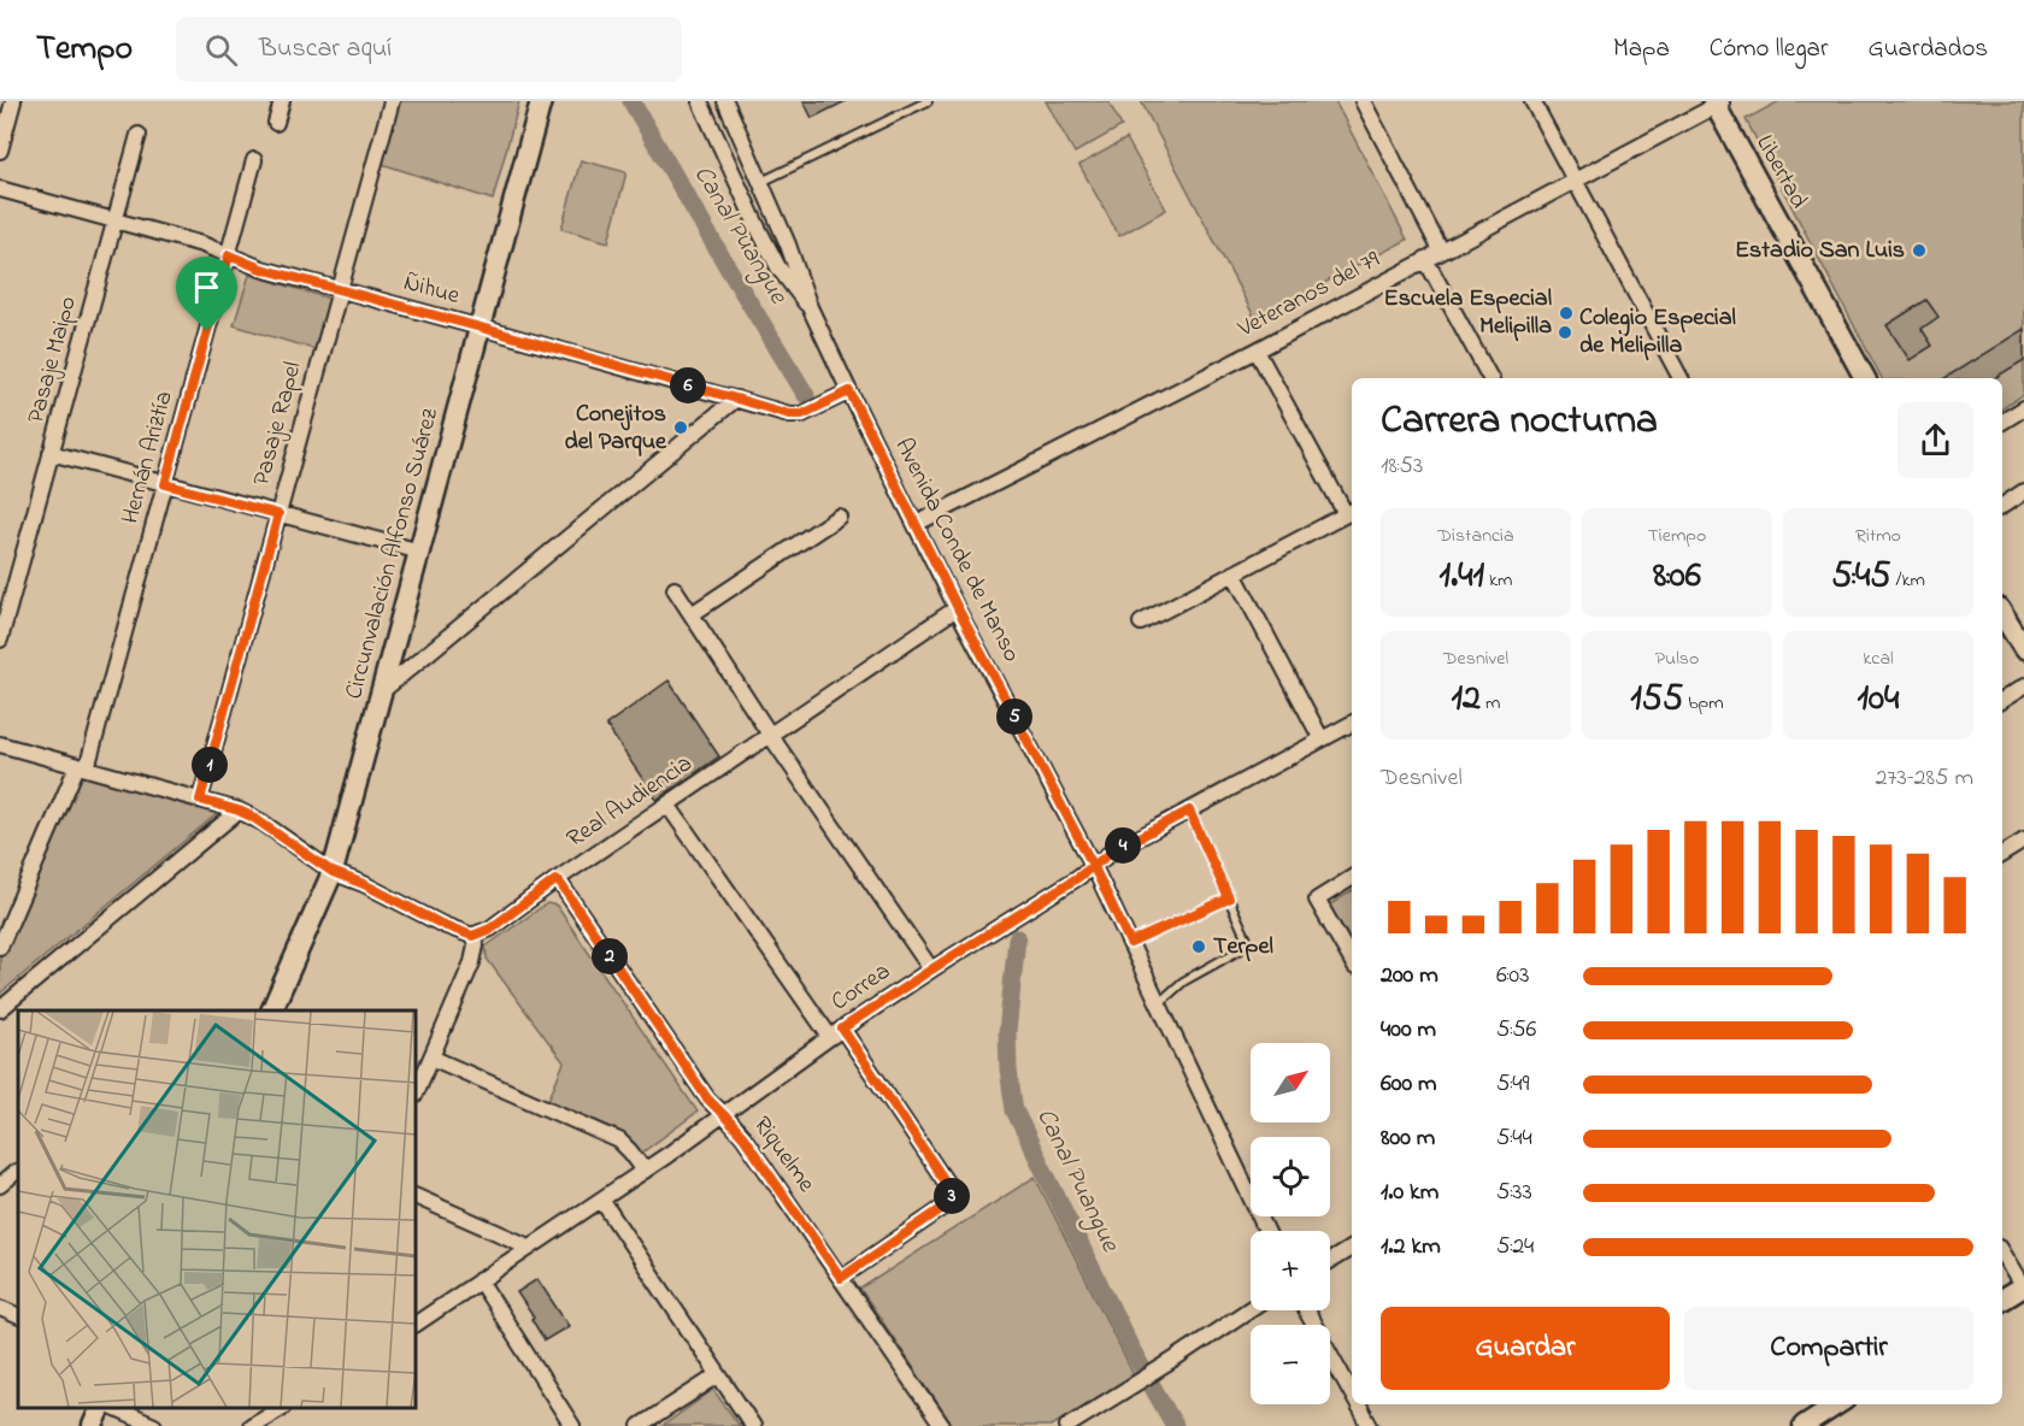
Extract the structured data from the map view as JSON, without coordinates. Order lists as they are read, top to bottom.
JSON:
{
  "streets": {
    "street": [
      "Libertad",
      "Ñihue",
      "Veteranos del 79",
      "Pasaje Maipo",
      "Pasaje Rapel",
      "Hernán Ariztía",
      "Avenida Conde de Manso",
      "Circunvalación Alfonso Suárez",
      "Real Audiencia",
      "Correa",
      "Riquelme"
    ]
  },
  "crossings": [
    ["Libertad", "Veteranos del 79"],
    ["Ñihue", "Pasaje Maipo"],
    ["Ñihue", "Pasaje Rapel"],
    ["Ñihue", "Hernán Ariztía"],
    ["Ñihue", "Avenida Conde de Manso"],
    ["Ñihue", "Circunvalación Alfonso Suárez"],
    ["Veteranos del 79", "Avenida Conde de Manso"],
    ["Avenida Conde de Manso", "Real Audiencia"],
    ["Avenida Conde de Manso", "Correa"],
    ["Real Audiencia", "Riquelme"],
    ["Correa", "Riquelme"]
  ],
  "water": ["Canal Puangue"],
  "places": [
    "Estadio San Luis",
    "Escuela Especial Melipilla",
    "Colegio Especial de Melipilla",
    "Conejitos del Parque",
    "Terpel"
  ],
  "north": "top right",
  "page": {
    "header": "Tempo",
    "search": "Buscar aquí",
    "nav": ["Mapa", "Cómo llegar", "Guardados"],
    "pins": [
      "6",
      "5",
      "1",
      "4",
      "2",
      "3"
    ],
    "heading": ["Carrera nocturna", "18:53"],
    "stats": [
      ["Distancia", "1.41 km"],
      ["Tiempo", "8:06"],
      ["Ritmo", "5:45 /km"],
      ["Desnivel", "12 m"],
      ["Pulso", "155 bpm"],
      ["kcal", "104"]
    ],
    "chart": ["Desnivel", "273–285 m"],
    "list": [
      {
        "name": "200 m",
        "note": "6:03"
      },
      {
        "name": "400 m",
        "note": "5:56"
      },
      {
        "name": "600 m",
        "note": "5:49"
      },
      {
        "name": "800 m",
        "note": "5:44"
      },
      {
        "name": "1.0 km",
        "note": "5:33"
      },
      {
        "name": "1.2 km",
        "note": "5:24"
      }
    ],
    "map_buttons": ["+", "−"],
    "buttons": ["Guardar", "Compartir"]
  }
}
